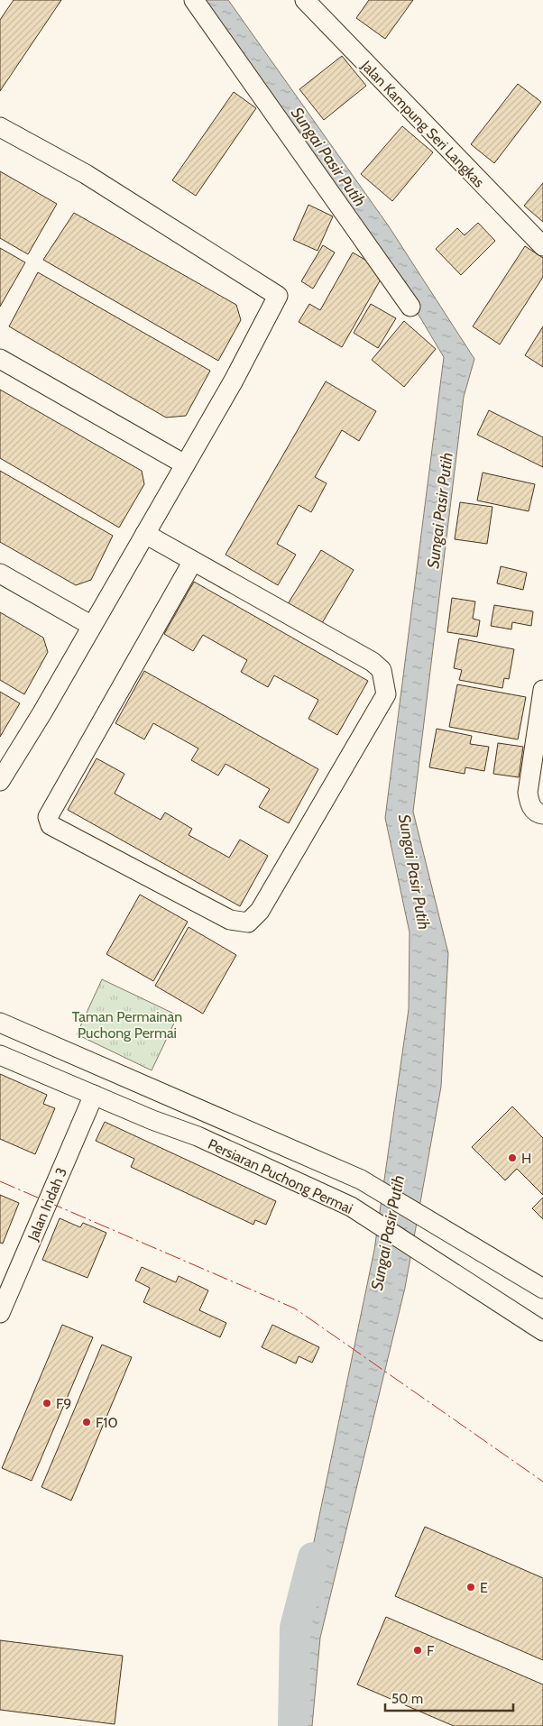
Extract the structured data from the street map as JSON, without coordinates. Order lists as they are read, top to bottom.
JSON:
{
  "streets": {
    "street": ["Jalan Kampung Seri Langkas", "Persiaran Puchong Permai", "Jalan Indah 3"]
  },
  "crossings": [
    ["Persiaran Puchong Permai", "Jalan Indah 3"]
  ],
  "water": ["Sungai Pasir Putih"],
  "parks": ["Taman Permainan Puchong Permai"],
  "places": [
    "H",
    "F9",
    "F10",
    "E",
    "F"
  ],
  "scale_bar": "50 m"
}
